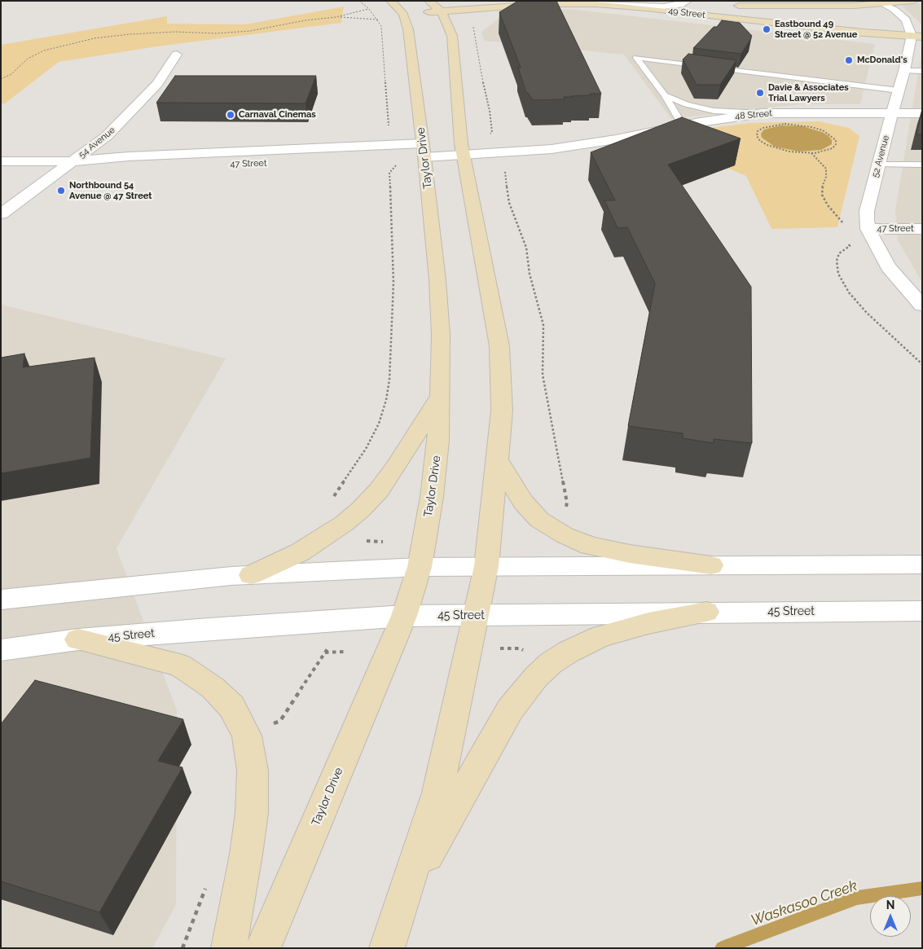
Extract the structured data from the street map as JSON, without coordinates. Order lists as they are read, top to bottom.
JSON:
{
  "streets": {
    "main road": ["49 Street", "Taylor Drive"],
    "street": [
      "48 Street",
      "54 Avenue",
      "52 Avenue",
      "47 Street",
      "45 Street"
    ]
  },
  "crossings": [
    ["49 Street", "52 Avenue"],
    ["49 Street", "Taylor Drive"],
    ["48 Street", "52 Avenue"],
    ["54 Avenue", "47 Street"],
    ["52 Avenue", "47 Street"],
    ["Taylor Drive", "47 Street"],
    ["Taylor Drive", "45 Street"]
  ],
  "water": ["Waskasoo Creek"],
  "places": [
    "Eastbound 49 Street @ 52 Avenue",
    "McDonald's",
    "Davie & Associates Trial Lawyers",
    "Carnaval Cinemas",
    "Northbound 54 Avenue @ 47 Street"
  ],
  "north": "top"
}
